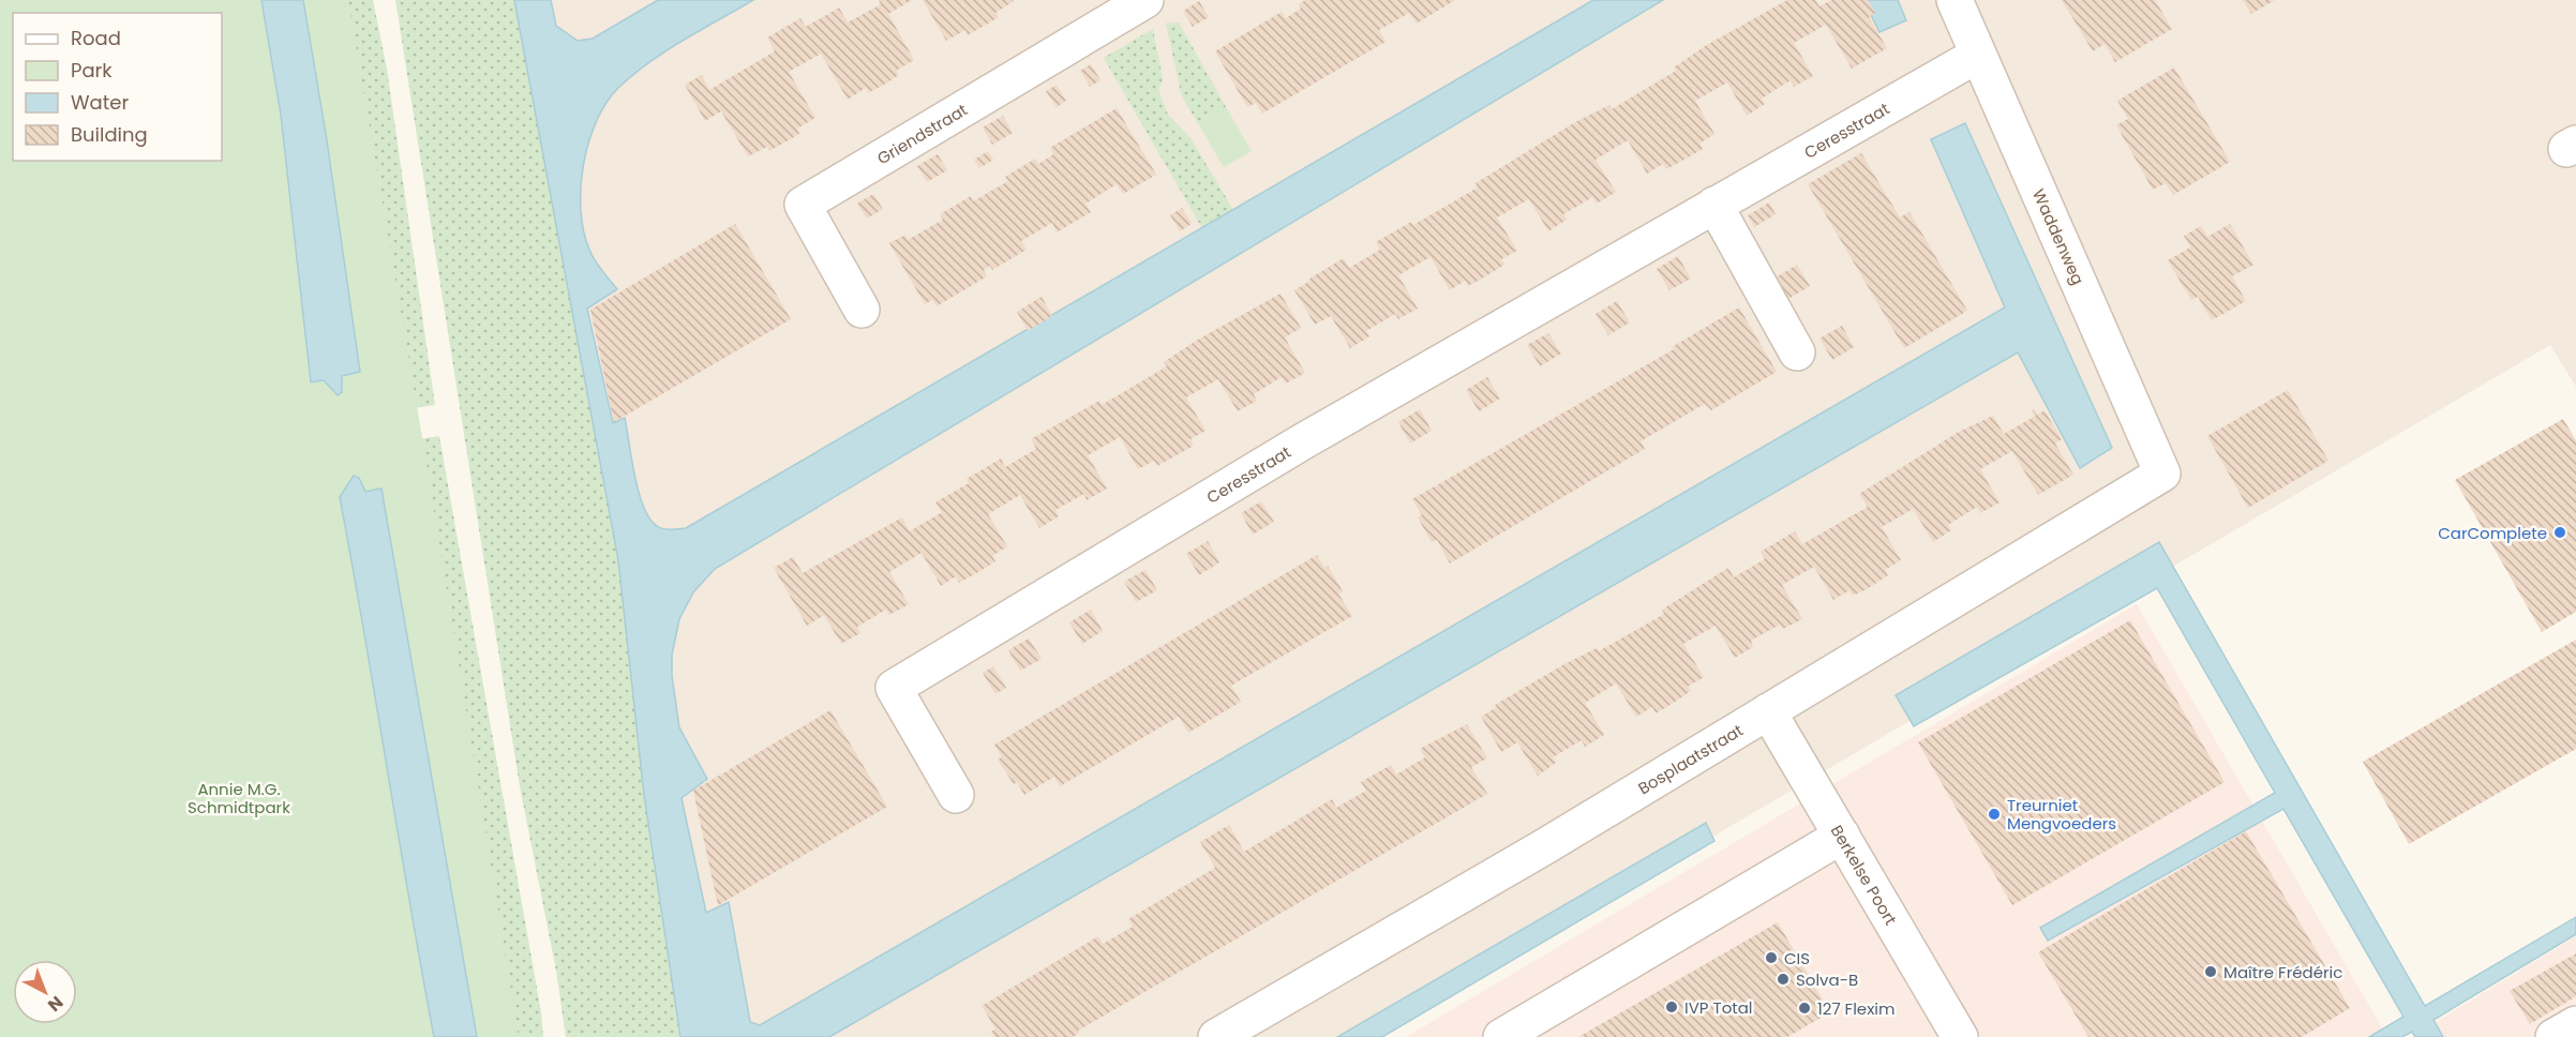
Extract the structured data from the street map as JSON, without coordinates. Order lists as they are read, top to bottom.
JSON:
{
  "streets": {
    "street": [
      "Ceresstraat",
      "Griendstraat",
      "Waddenweg",
      "Bosplaatstraat",
      "Berkelse Poort"
    ]
  },
  "crossings": [
    ["Ceresstraat", "Waddenweg"],
    ["Waddenweg", "Bosplaatstraat"],
    ["Bosplaatstraat", "Berkelse Poort"]
  ],
  "parks": ["Annie M.G. Schmidtpark"],
  "places": [
    "CarComplete",
    "Treurniet Mengvoeders",
    "CIS",
    "Maître Frédéric",
    "Solva-B",
    "IVP Total",
    "127 Flexim"
  ],
  "legend": [
    "Road",
    "Park",
    "Water",
    "Building"
  ],
  "north": "bottom right"
}
